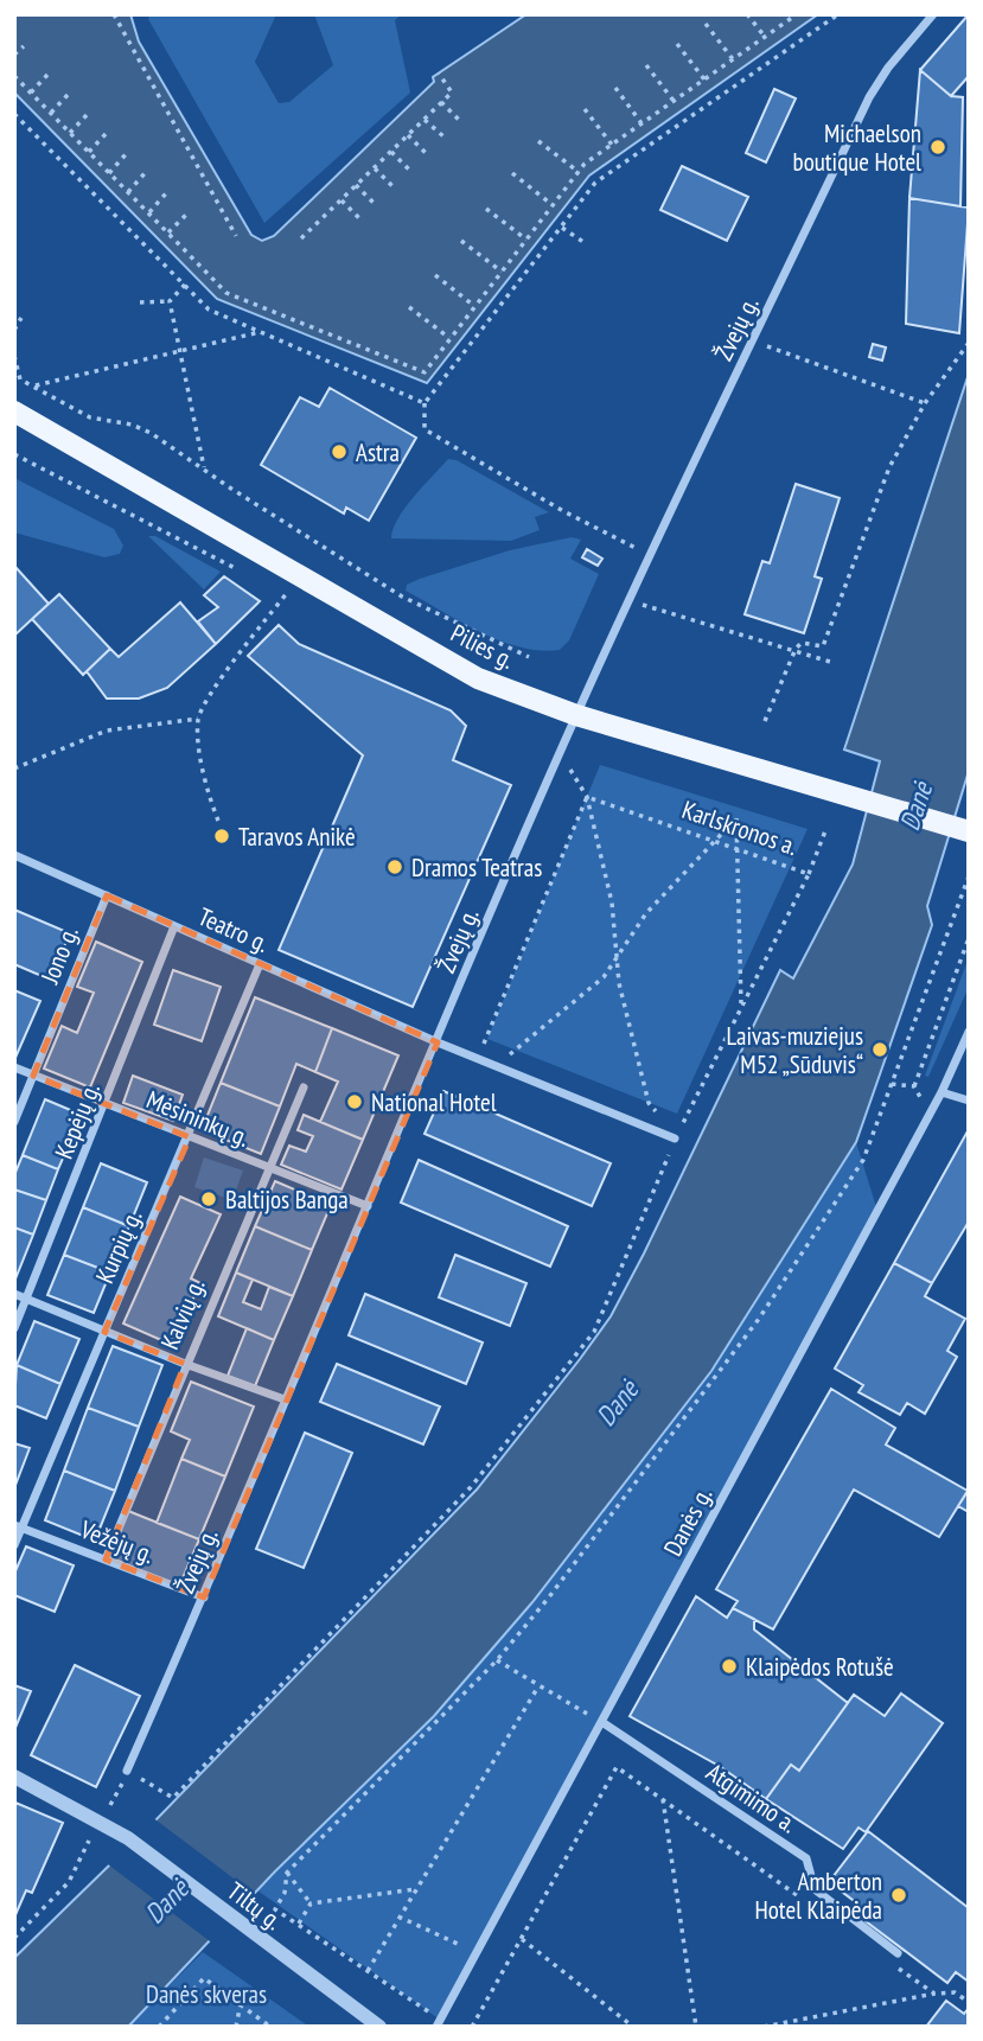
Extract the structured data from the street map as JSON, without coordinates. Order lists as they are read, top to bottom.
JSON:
{
  "streets": {
    "main road": ["Pilies g."],
    "street": [
      "Žvejų g.",
      "Teatro g.",
      "Jono g.",
      "Mėsininkų g.",
      "Kepėjų g.",
      "Kurpių g.",
      "Kalvių g.",
      "Danės g.",
      "Vežėjų g.",
      "Atgimimo a.",
      "Tiltų g."
    ],
    "path": ["Karlskronos a."]
  },
  "crossings": [
    ["Žvejų g.", "Pilies g."],
    ["Žvejų g.", "Karlskronos a."],
    ["Žvejų g.", "Teatro g."],
    ["Žvejų g.", "Mėsininkų g."],
    ["Žvejų g.", "Vežėjų g."],
    ["Teatro g.", "Jono g."],
    ["Teatro g.", "Kepėjų g."],
    ["Teatro g.", "Kurpių g."],
    ["Jono g.", "Mėsininkų g."],
    ["Mėsininkų g.", "Kepėjų g."],
    ["Mėsininkų g.", "Kurpių g."],
    ["Mėsininkų g.", "Kalvių g."],
    ["Kurpių g.", "Vežėjų g."],
    ["Kalvių g.", "Vežėjų g."],
    ["Danės g.", "Atgimimo a."]
  ],
  "water": ["Danė"],
  "parks": ["Danės skveras"],
  "places": [
    "Michaelson boutique Hotel",
    "Astra",
    "Taravos Anikė",
    "Dramos Teatras",
    "Laivas-muziejus M52 „Sūduvis“",
    "National Hotel",
    "Baltijos Banga",
    "Klaipėdos Rotušė",
    "Amberton Hotel Klaipėda"
  ]
}
